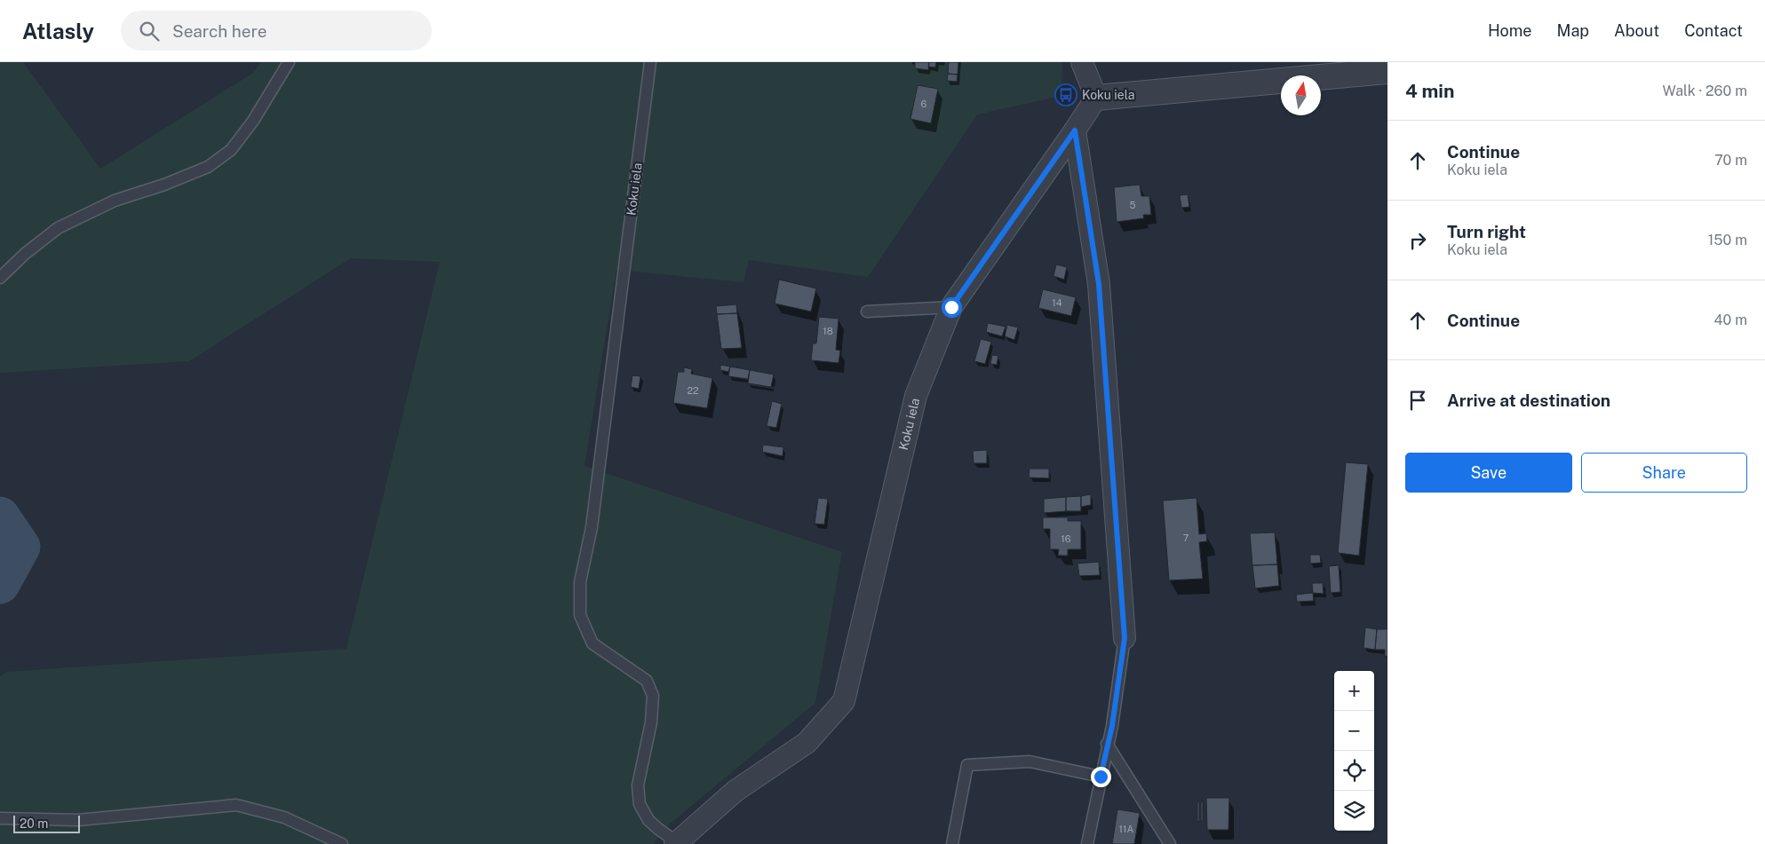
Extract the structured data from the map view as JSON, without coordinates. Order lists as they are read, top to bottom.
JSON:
{
  "streets": {
    "street": ["Koku iela"]
  },
  "places": {
    "bus stop": ["Koku iela"]
  },
  "house_numbers": [
    "6",
    "5",
    "14",
    "18",
    "22",
    "7",
    "16",
    "11A"
  ],
  "scale_bar": "20 m",
  "north": "top",
  "page": {
    "header": "Atlasly",
    "search": "Search here",
    "nav": [
      "Home",
      "Map",
      "About",
      "Contact"
    ],
    "heading": ["4 min", "Walk · 260 m"],
    "list": [
      ["Continue", "Koku iela", "70 m"],
      ["Turn right", "Koku iela", "150 m"],
      ["Continue", "40 m"],
      "Arrive at destination"
    ],
    "buttons": ["Save", "Share"],
    "map_buttons": ["+", "−"],
    "scale": "20 m"
  }
}
